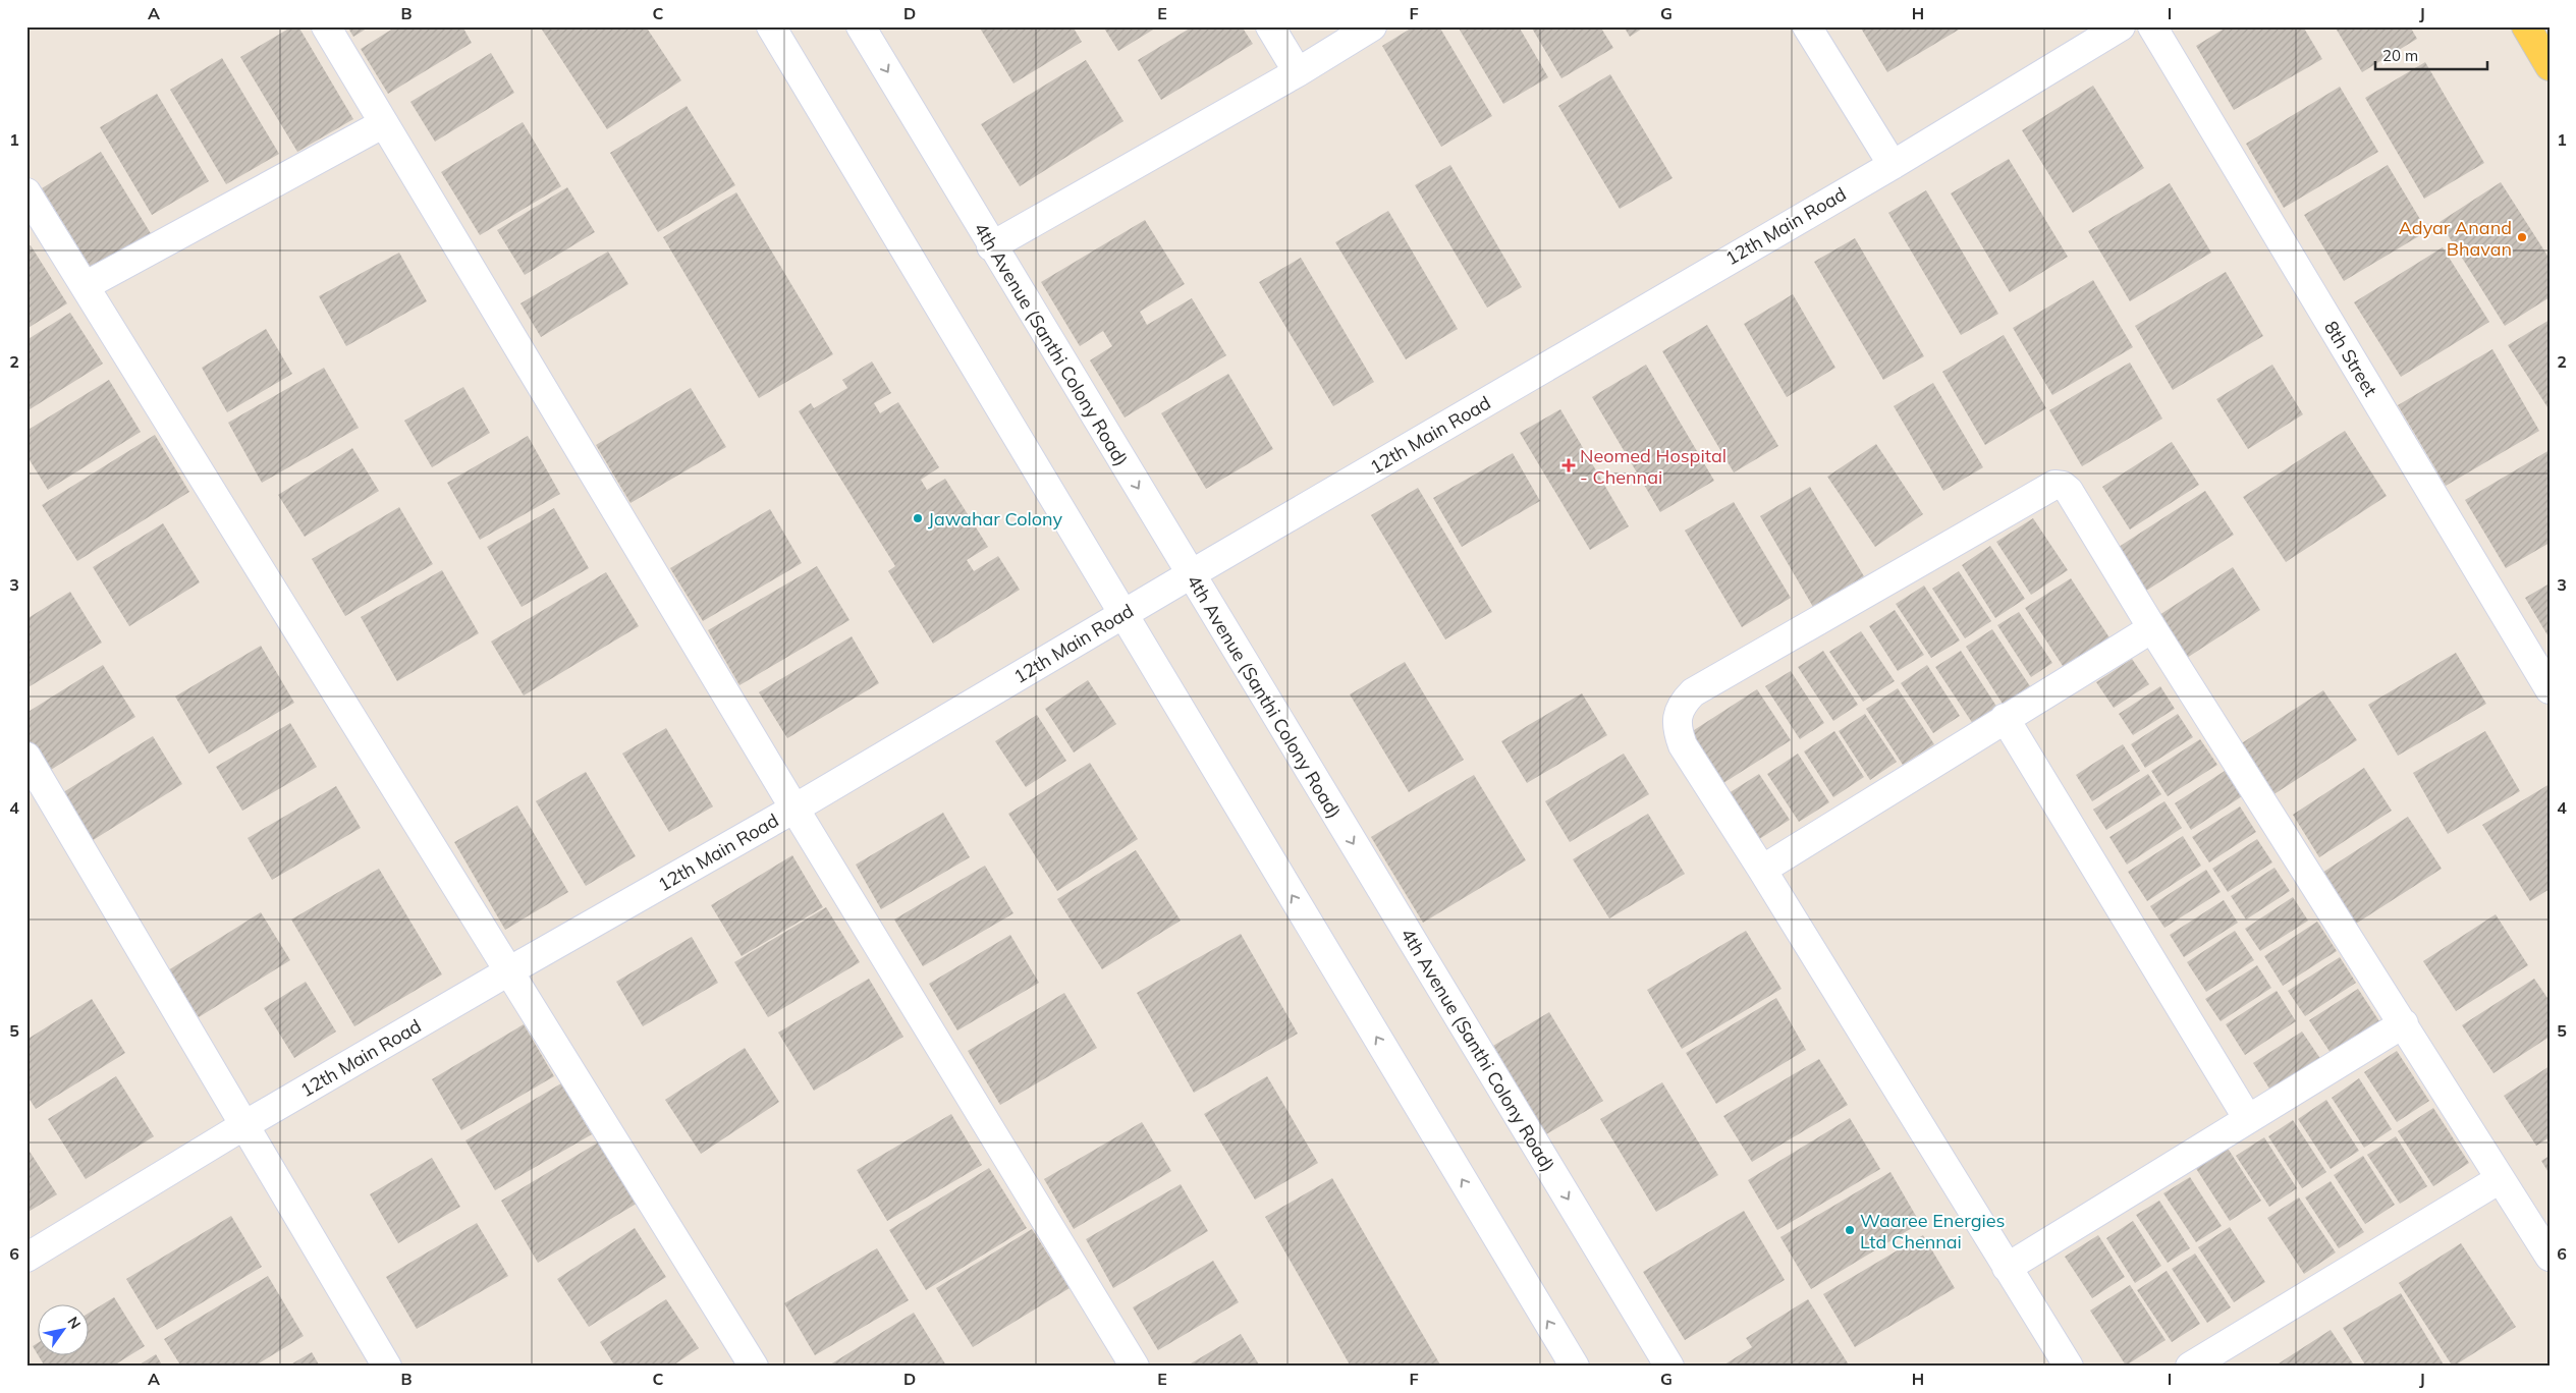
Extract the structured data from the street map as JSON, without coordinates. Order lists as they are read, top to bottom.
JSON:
{
  "streets": {
    "street": ["12th Main Road", "4th Avenue (Santhi Colony Road)", "8th Street"]
  },
  "crossings": [
    ["12th Main Road", "4th Avenue (Santhi Colony Road)"]
  ],
  "places": {
    "other": ["Adyar Anand Bhavan", "Jawahar Colony", "Waaree Energies Ltd Chennai"],
    "health": ["Neomed Hospital - Chennai"]
  },
  "scale_bar": "20 m",
  "north": "top right",
  "grid": {
    "columns": [
      "A",
      "B",
      "C",
      "D",
      "E",
      "F",
      "G",
      "H",
      "I",
      "J"
    ],
    "rows": [
      "1",
      "2",
      "3",
      "4",
      "5",
      "6"
    ]
  }
}
